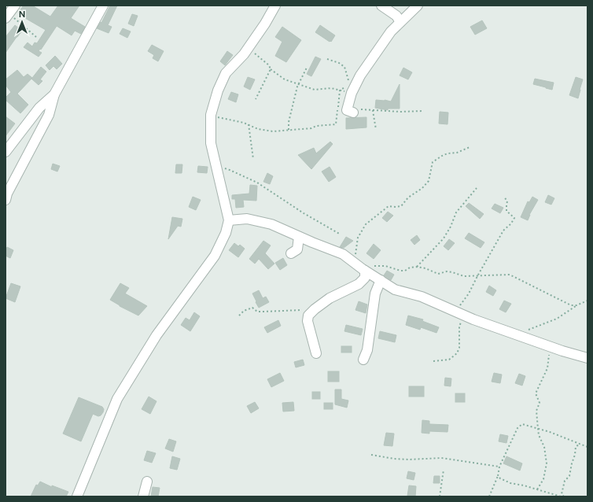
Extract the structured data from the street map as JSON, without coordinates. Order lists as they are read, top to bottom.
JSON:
{
  "north": "top"
}
